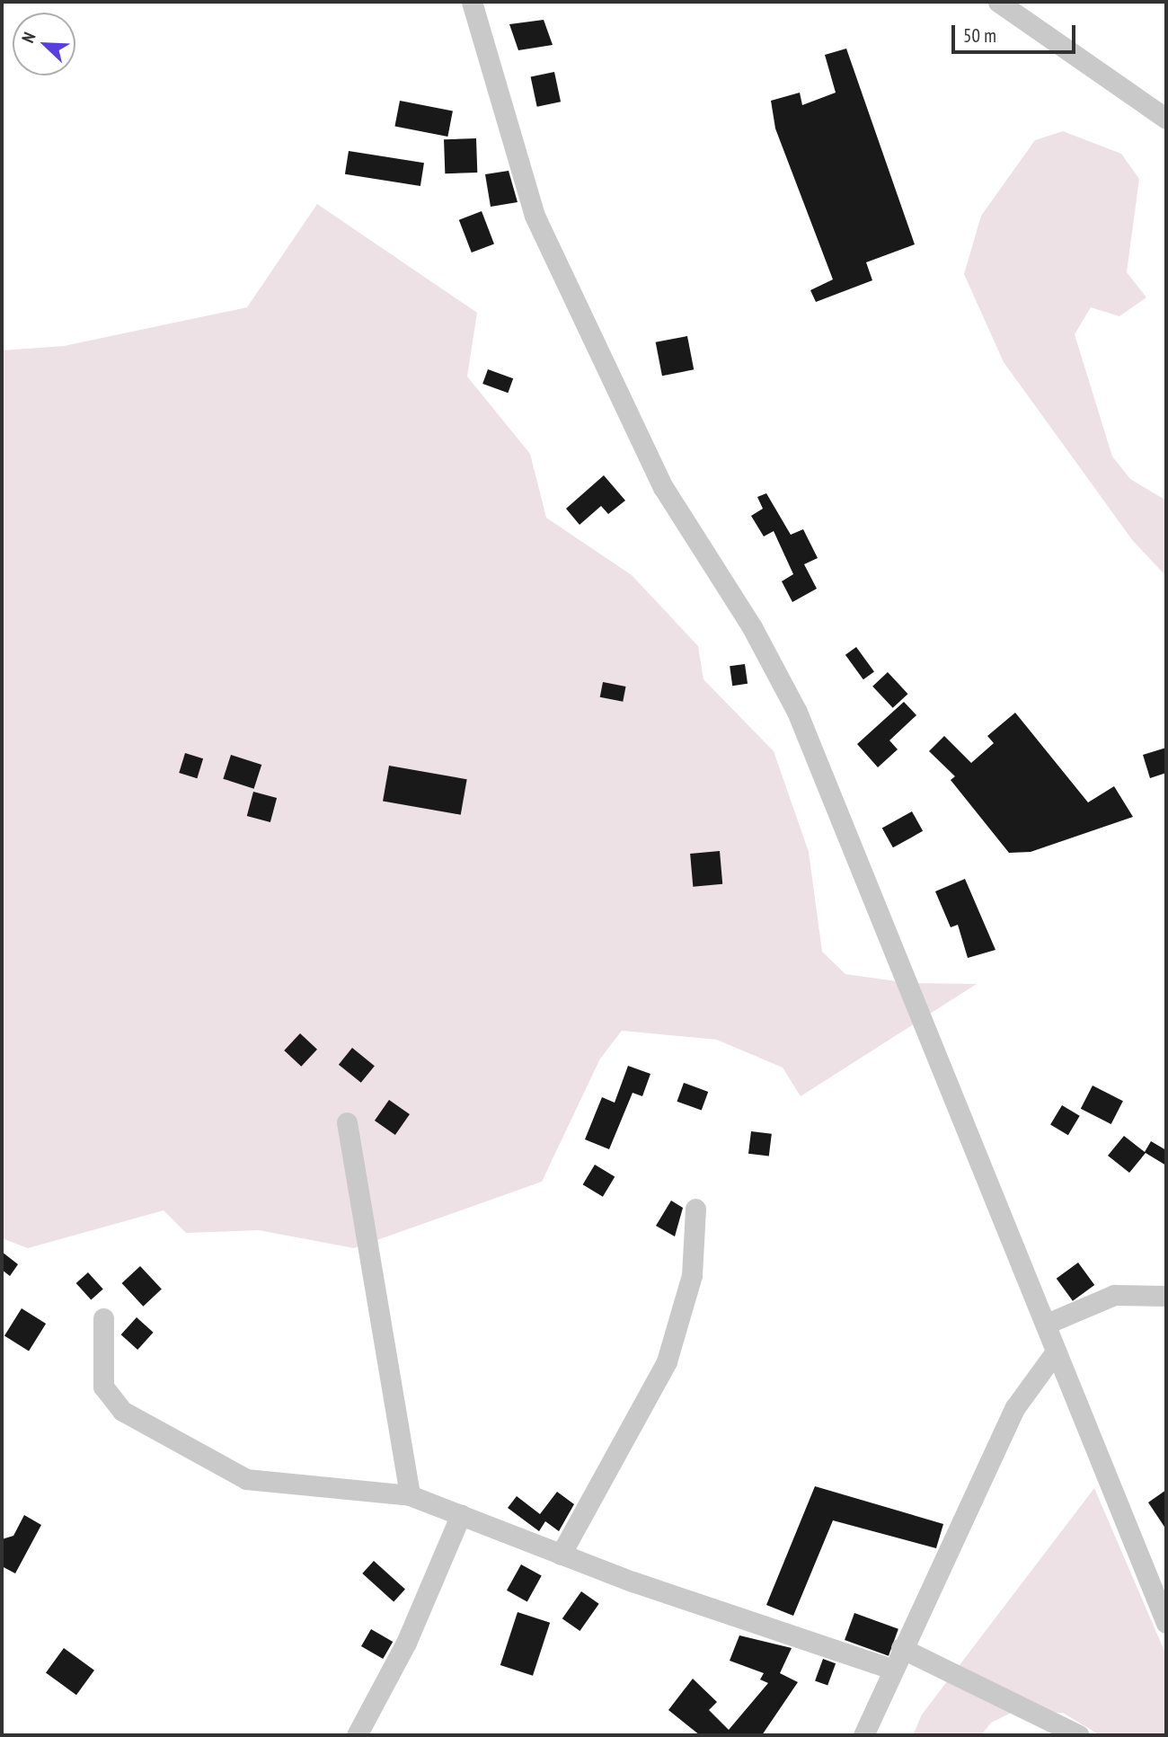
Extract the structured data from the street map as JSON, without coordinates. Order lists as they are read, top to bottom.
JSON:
{
  "scale_bar": "50 m",
  "north": "top left"
}
